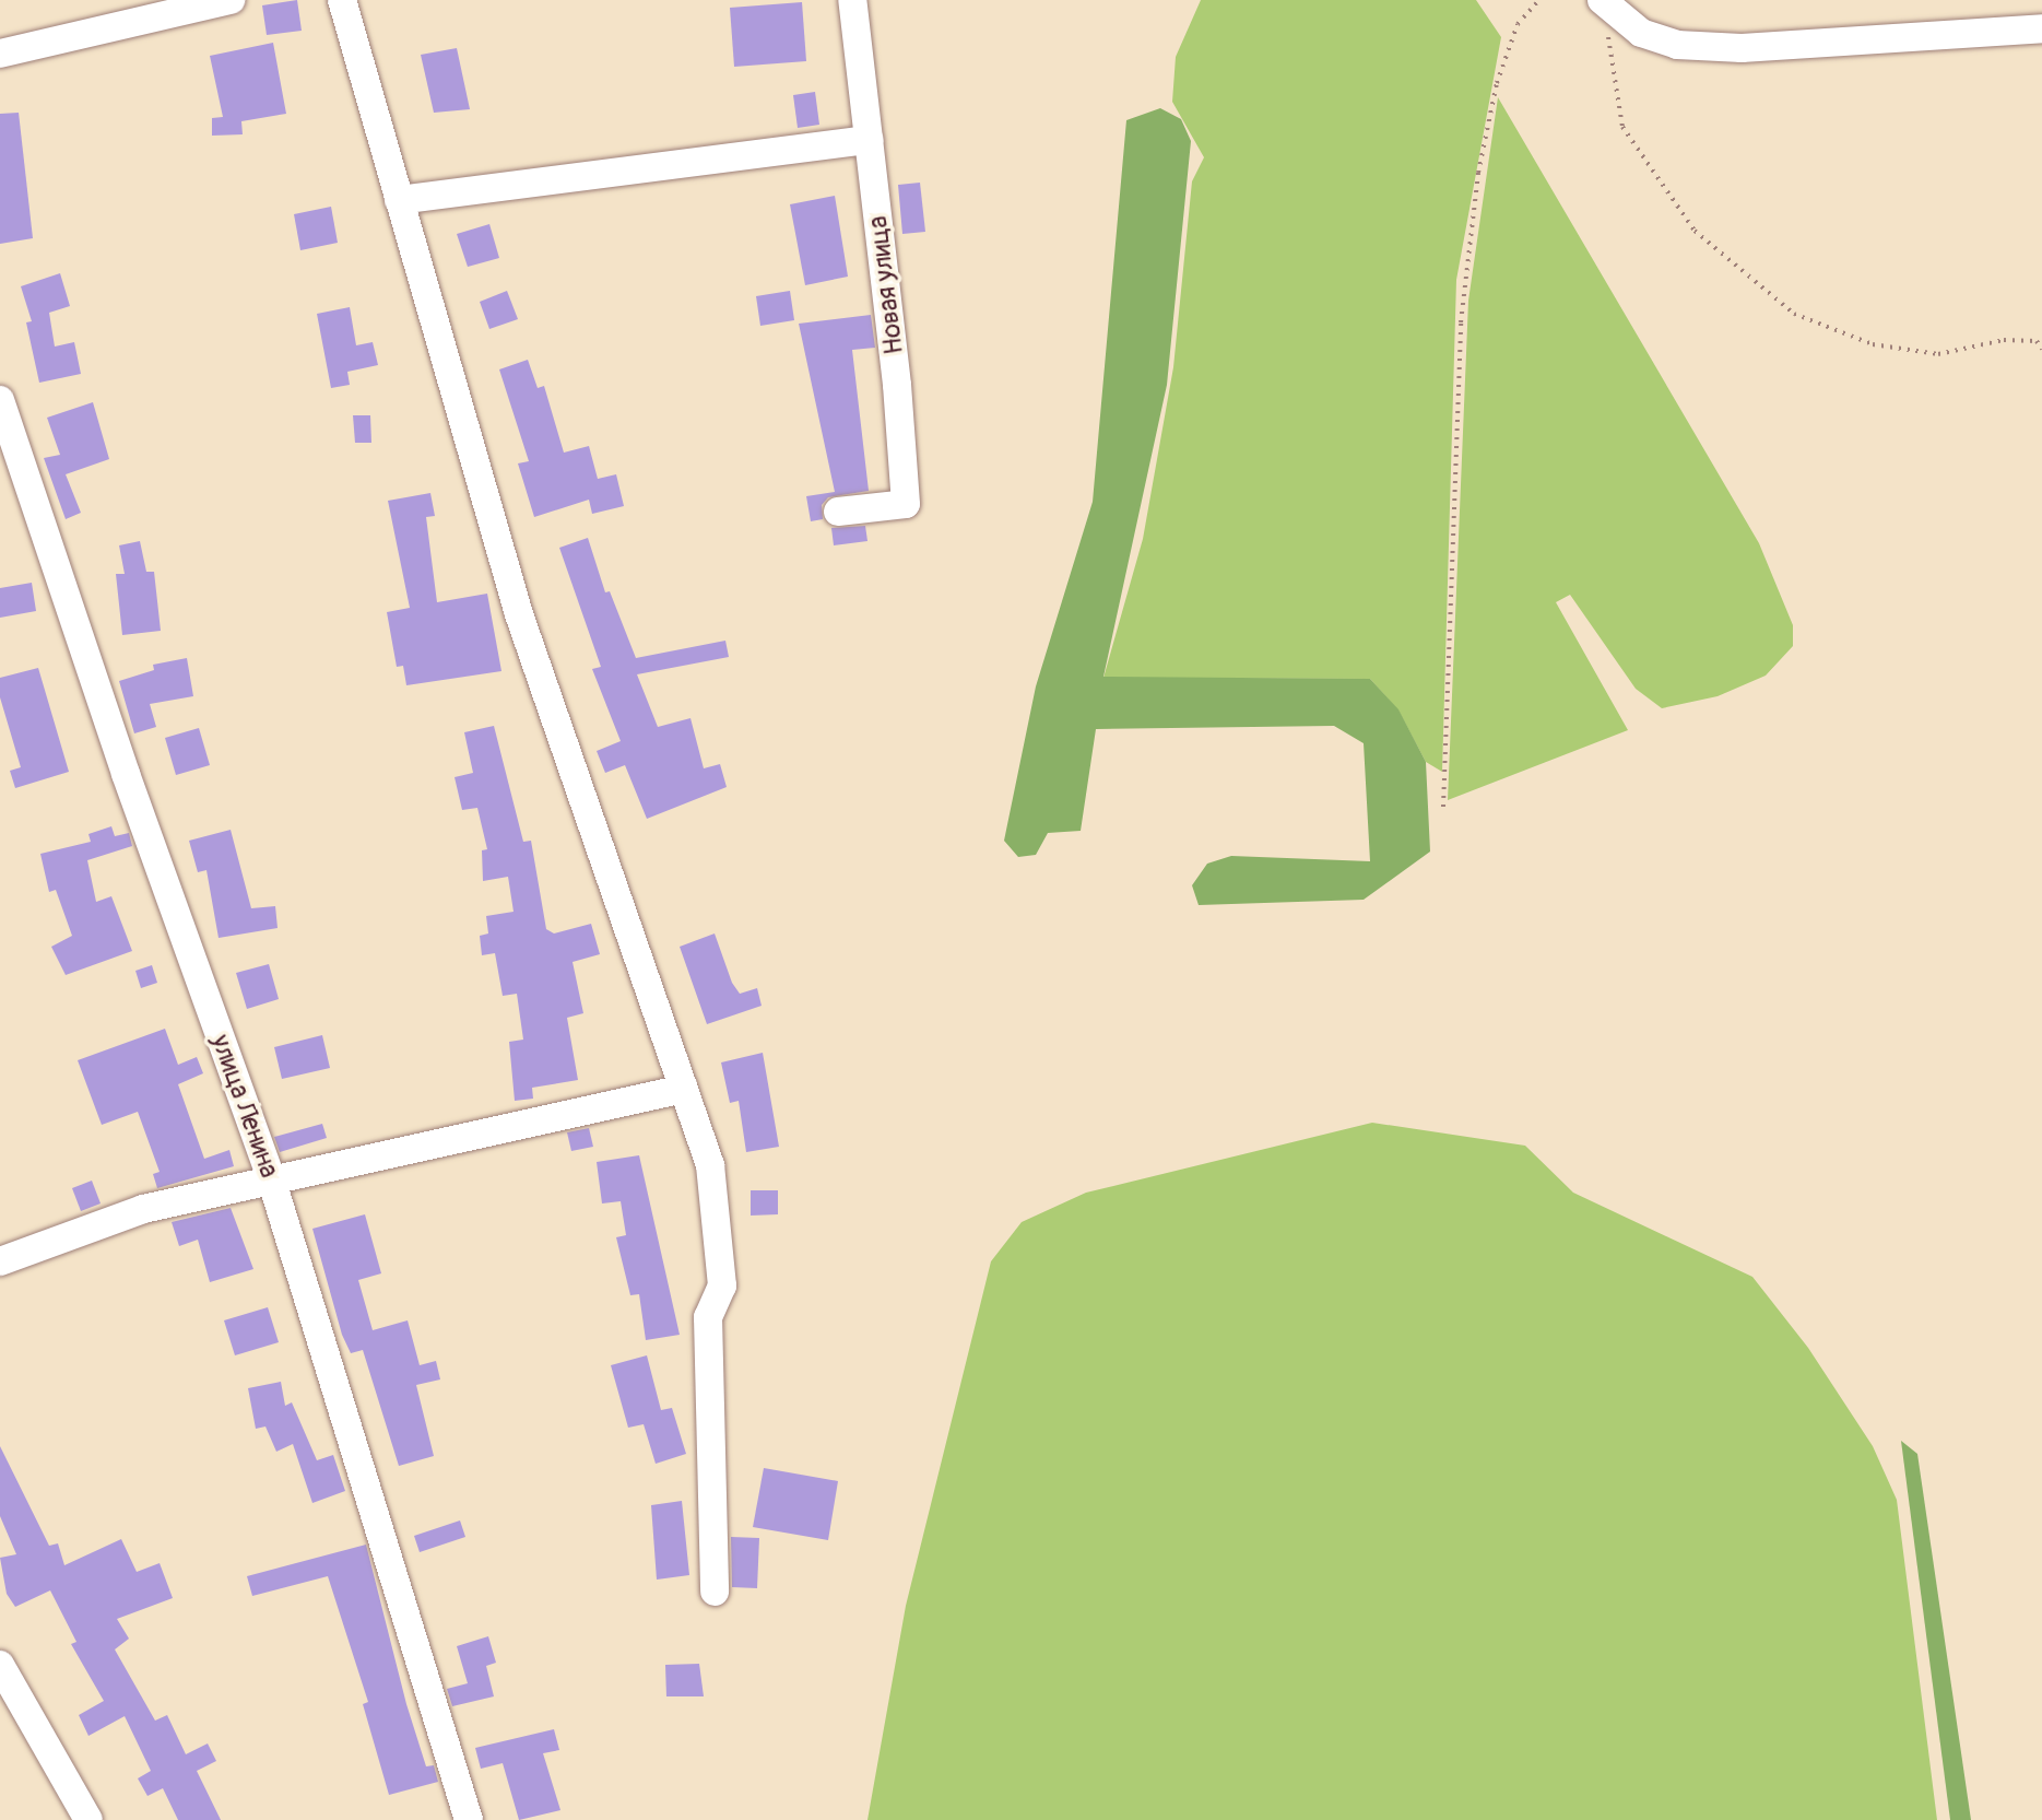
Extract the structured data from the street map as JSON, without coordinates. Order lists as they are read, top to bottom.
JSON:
{
  "streets": {
    "street": ["Новая улица", "улица Ленина"]
  }
}
